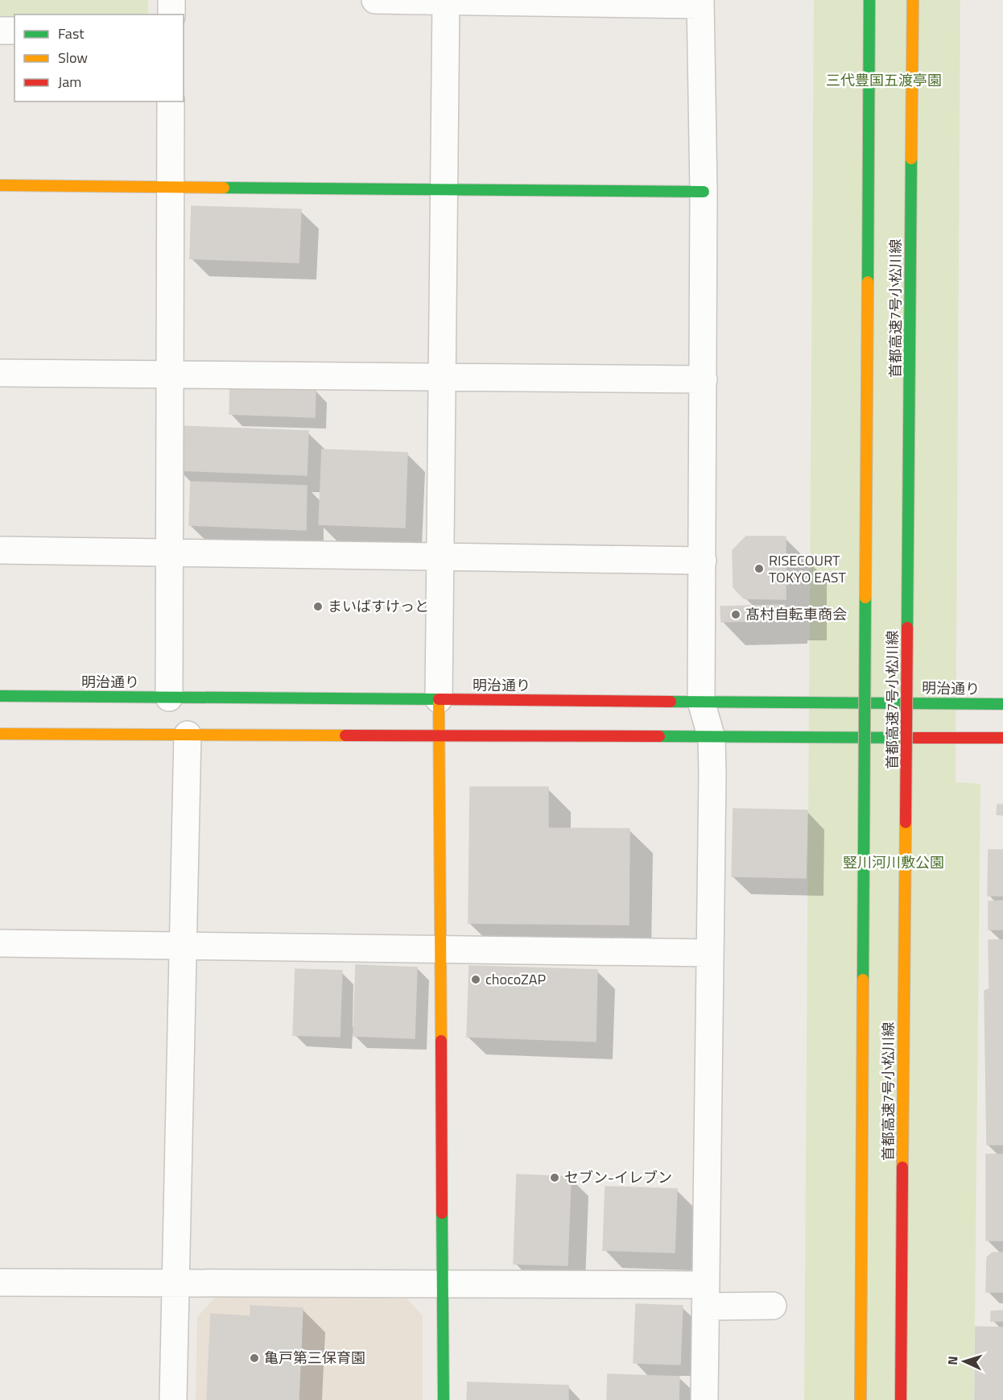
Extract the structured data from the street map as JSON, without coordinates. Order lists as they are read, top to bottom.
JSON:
{
  "streets": {
    "main road": ["首都高速7号小松川線", "明治通り"]
  },
  "parks": ["三代豊国五渡亭園", "竪川河川敷公園"],
  "places": [
    "RISECOURT TOKYO EAST",
    "まいばすけっと",
    "髙村自転車商会",
    "chocoZAP",
    "セブン-イレブン",
    "亀戸第三保育園"
  ],
  "legend": ["Fast", "Slow", "Jam"],
  "north": "left"
}
